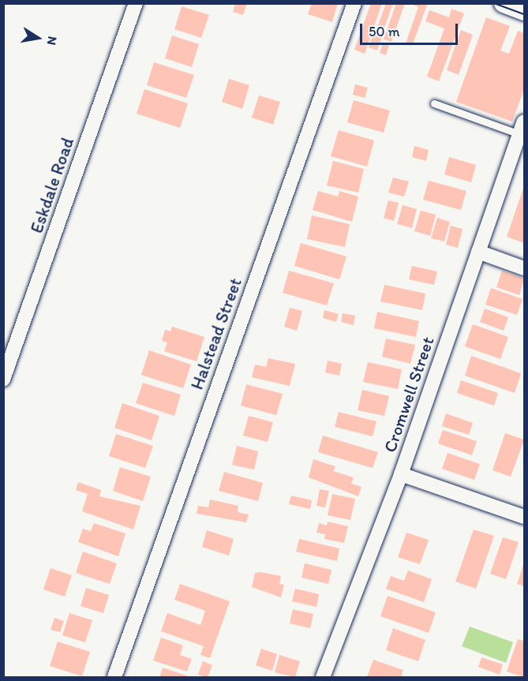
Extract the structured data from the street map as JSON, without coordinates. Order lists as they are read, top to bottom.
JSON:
{
  "streets": {
    "street": ["Eskdale Road", "Halstead Street", "Cromwell Street"]
  },
  "scale_bar": "50 m",
  "north": "right"
}
